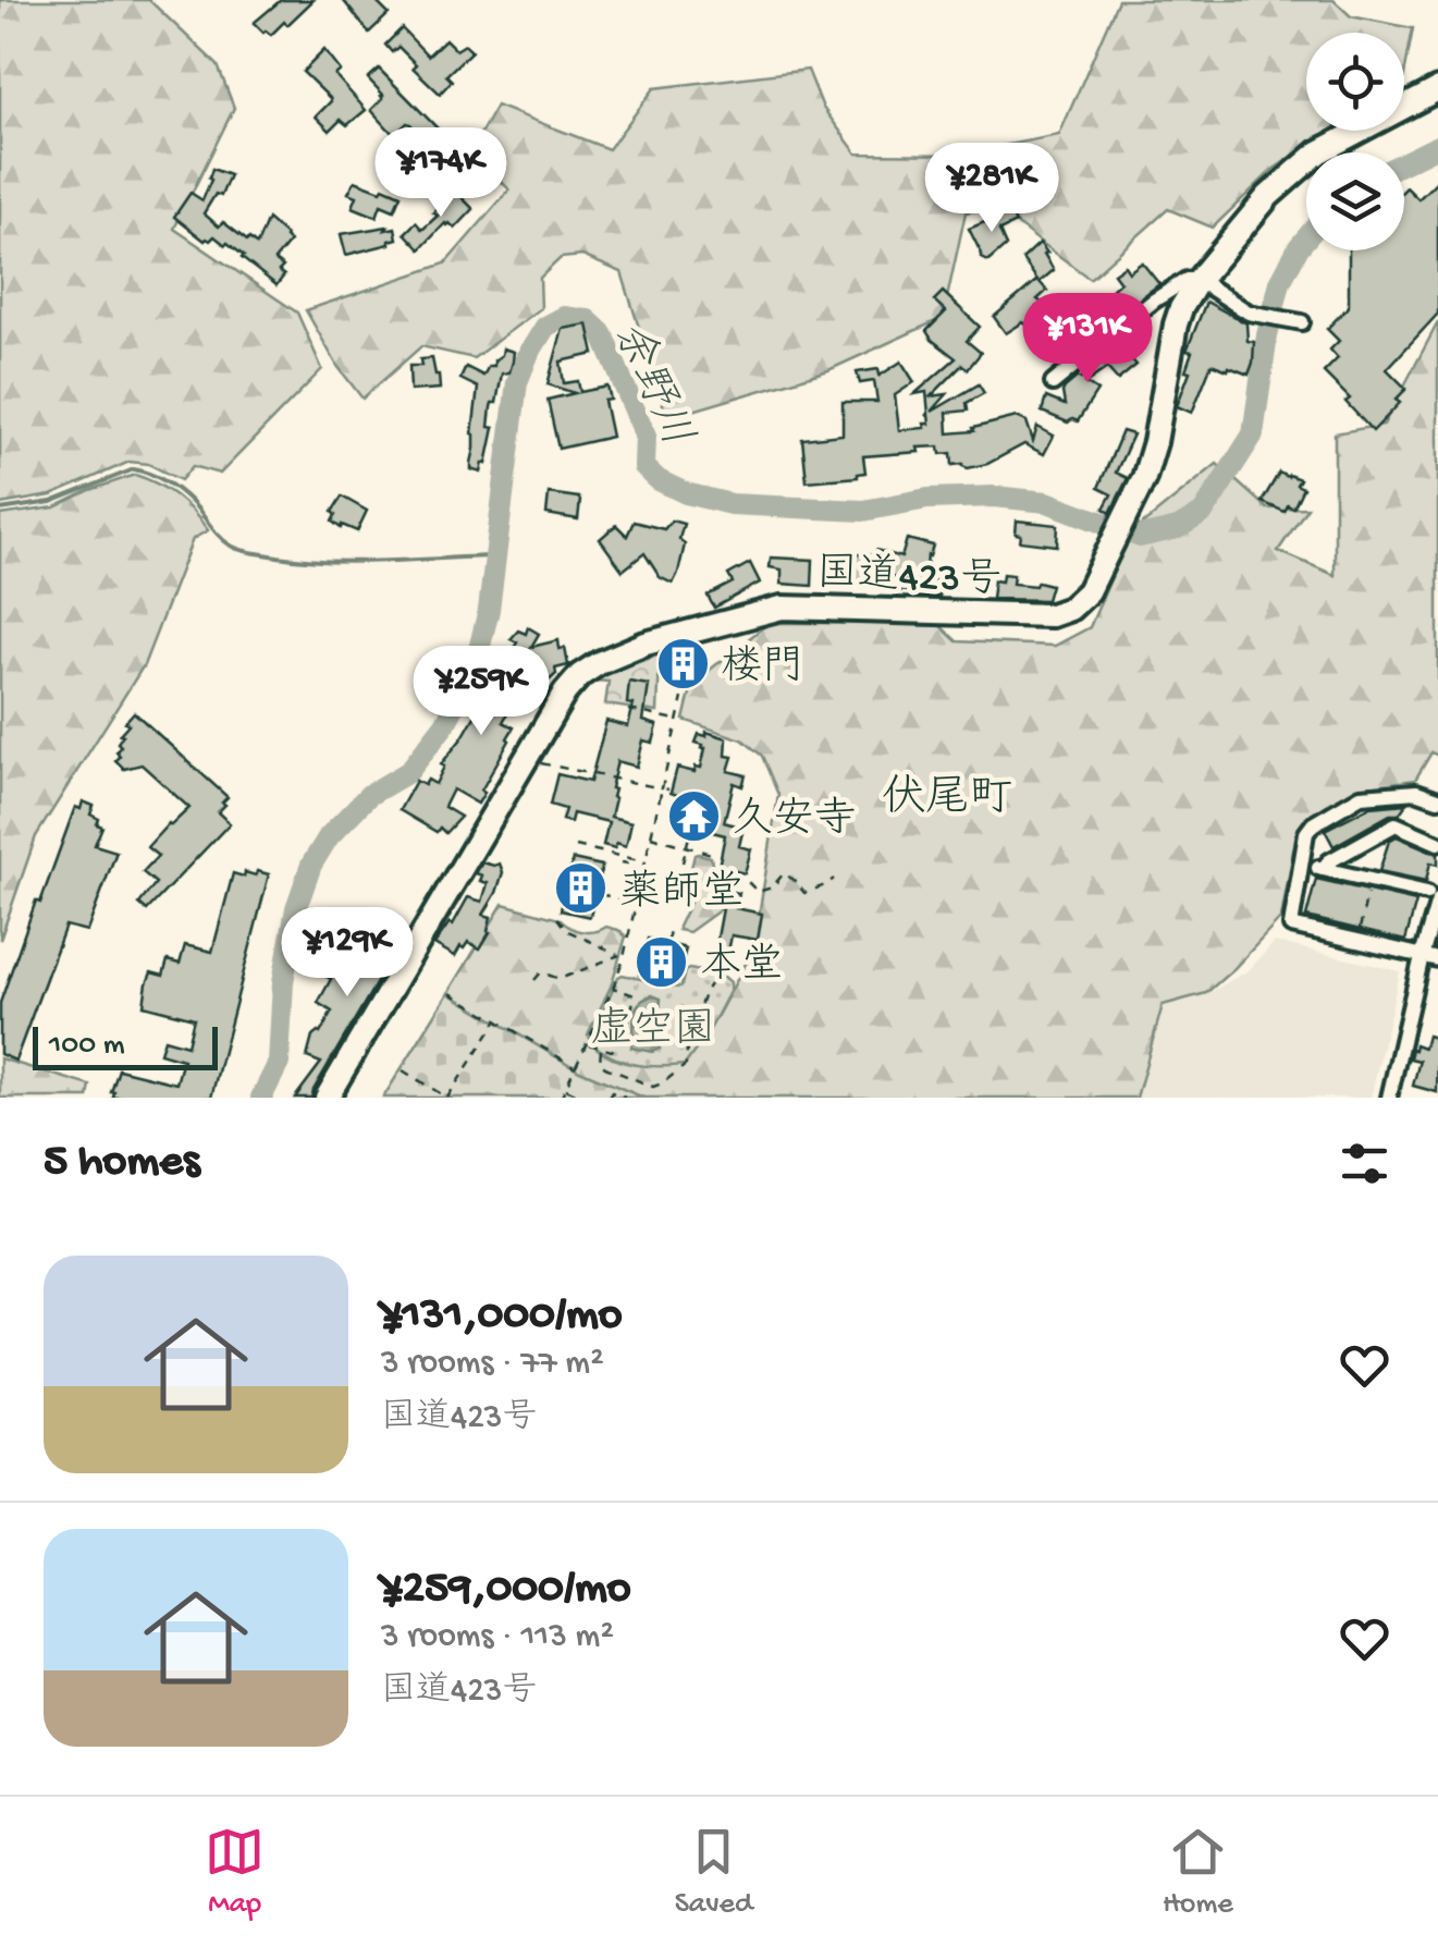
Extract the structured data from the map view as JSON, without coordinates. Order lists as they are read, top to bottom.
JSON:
{
  "streets": {
    "highway": ["国道423号"]
  },
  "districts": ["伏尾町"],
  "water": ["余野川"],
  "parks": ["虚空園"],
  "places": {
    "building": ["楼門", "薬師堂", "本堂"],
    "temple": ["久安寺"]
  },
  "scale_bar": "100 m",
  "page": {
    "price": [
      "¥174K",
      "¥281K",
      "¥131K",
      "¥259K",
      "¥129K"
    ],
    "scale": "100 m",
    "heading": "5 homes",
    "list": [
      {
        "name": "¥131,000/mo",
        "note": "3 rooms · 77 m² · 国道423号"
      },
      {
        "name": "¥259,000/mo",
        "note": "3 rooms · 113 m² · 国道423号"
      }
    ],
    "tabs": ["Map", "Saved", "Home"]
  }
}
